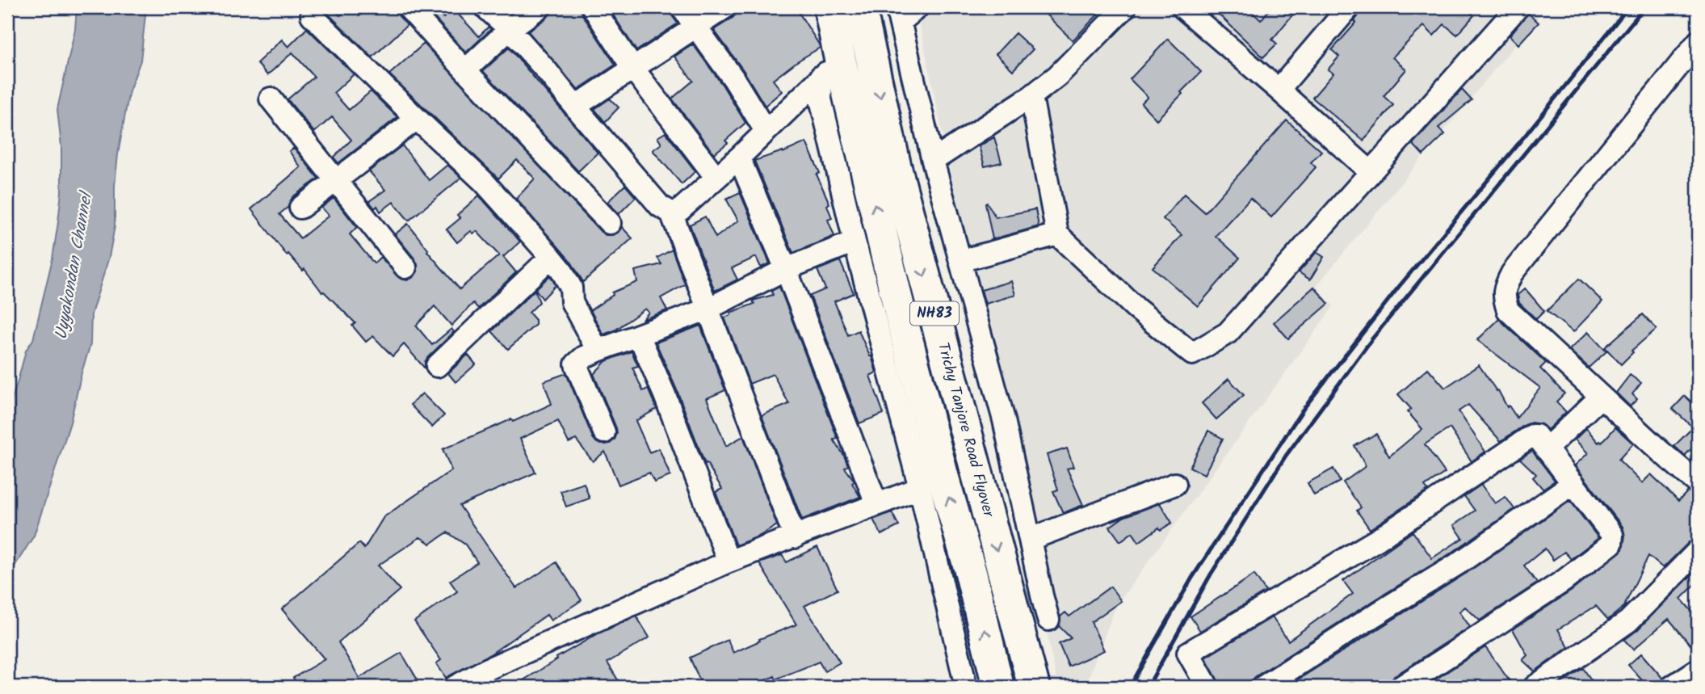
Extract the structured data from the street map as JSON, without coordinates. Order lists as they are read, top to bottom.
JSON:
{
  "streets": {
    "highway": ["NH83", "Trichy Tanjore Road Flyover"]
  },
  "water": ["Uyyakondan Channel"]
}
